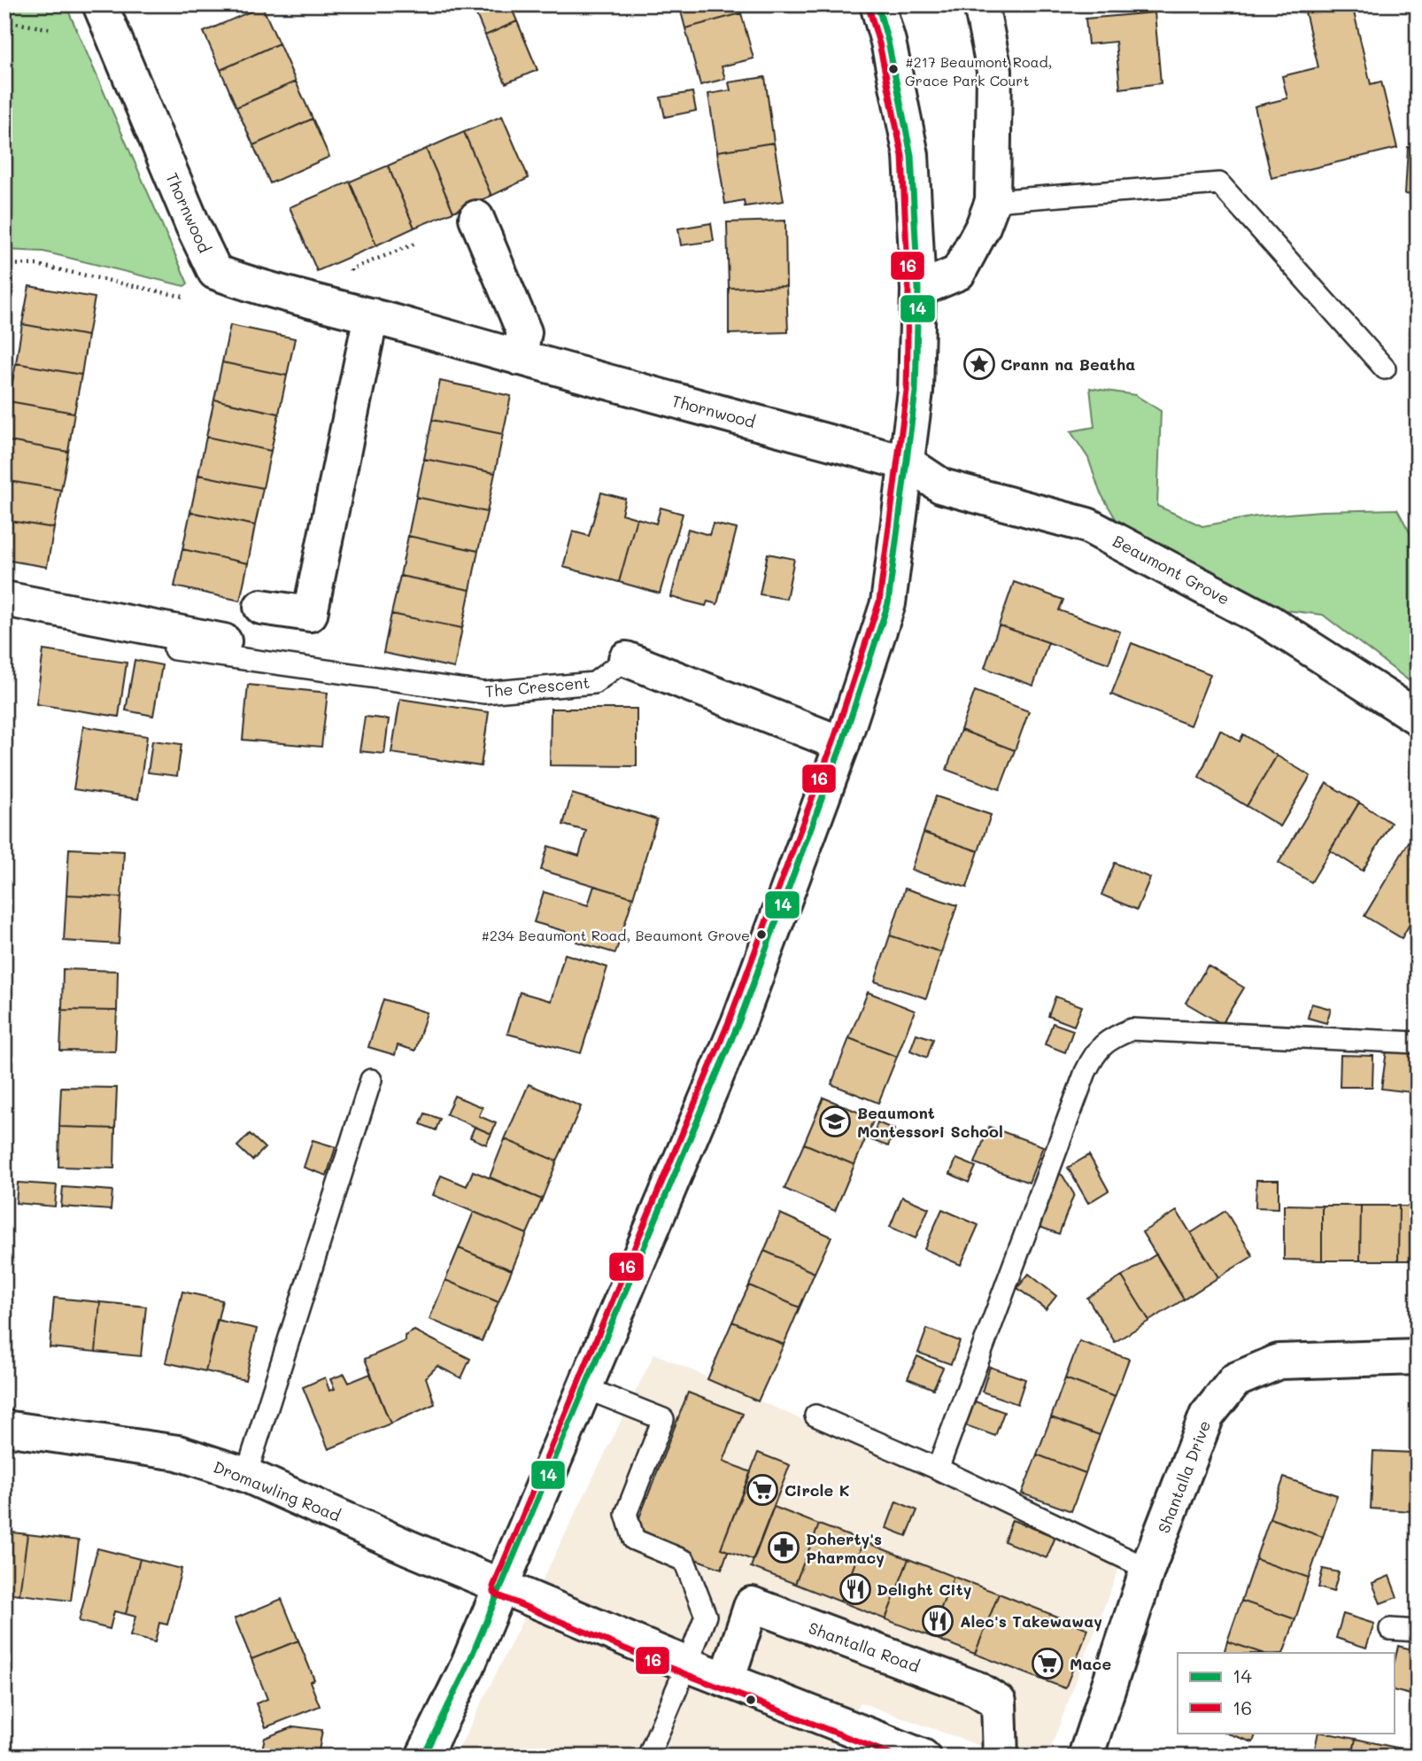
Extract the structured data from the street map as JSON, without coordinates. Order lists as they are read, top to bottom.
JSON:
{
  "streets": {
    "street": [
      "Thornwood",
      "Beaumont Grove",
      "The Crescent",
      "Shantalla Drive",
      "Dromawling Road",
      "Shantalla Road"
    ]
  },
  "crossings": [
    ["Thornwood", "Beaumont Grove"]
  ],
  "places": {
    "other": ["#217 Beaumont Road, Grace Park Court", "#234 Beaumont Road, Beaumont Grove"],
    "place": ["Crann na Beatha"],
    "school or university": ["Beaumont Montessori School"],
    "supermarket": ["Circle K", "Mace"],
    "pharmacy": ["Doherty's Pharmacy"],
    "restaurant": ["Delight City", "Alec's Takewaway"]
  },
  "lines": ["transit line 14", "transit line 16"],
  "legend": ["14", "16"]
}
